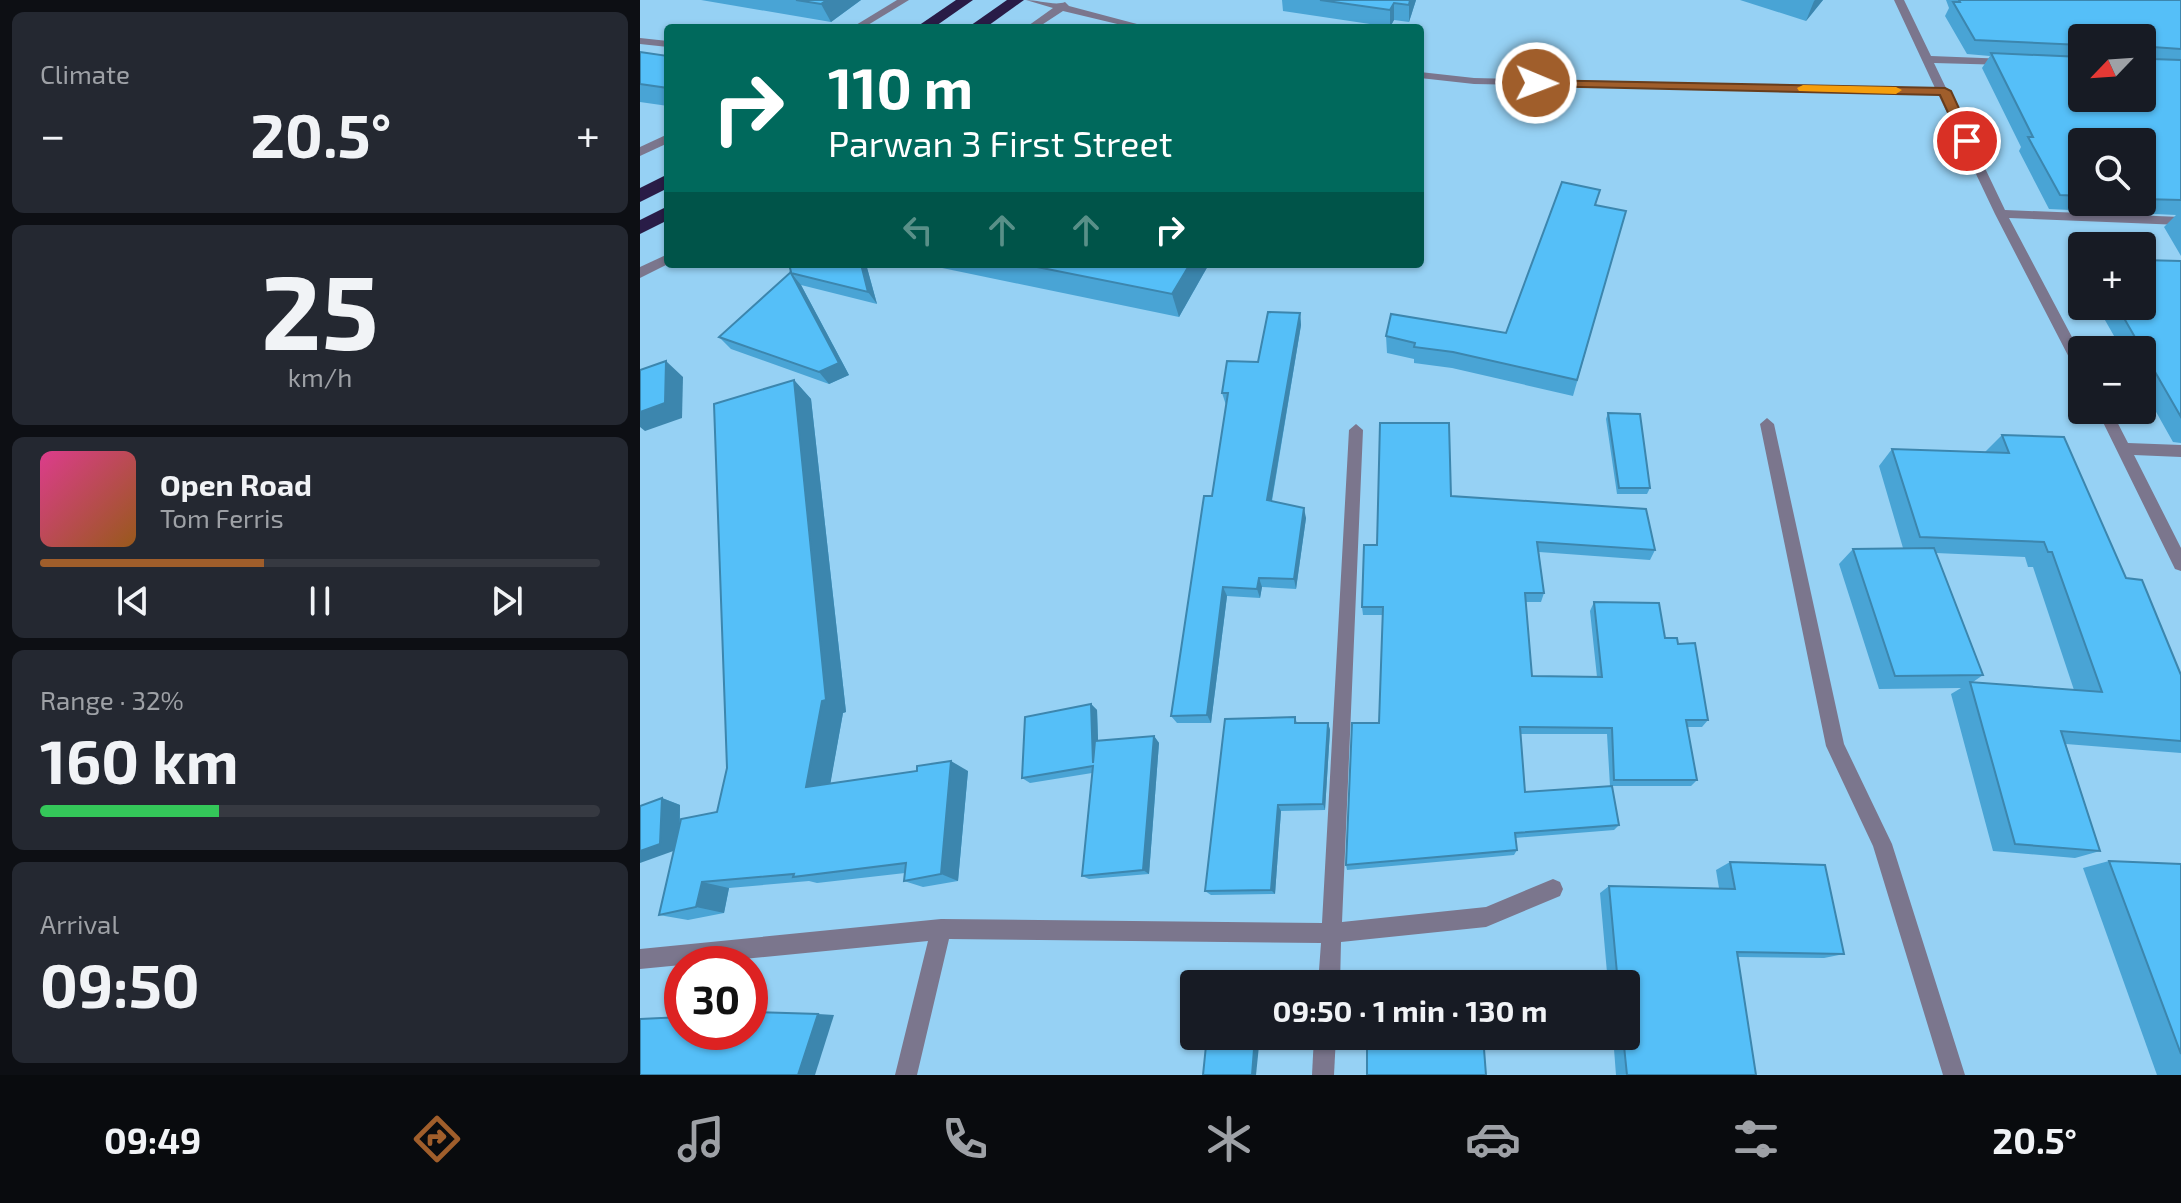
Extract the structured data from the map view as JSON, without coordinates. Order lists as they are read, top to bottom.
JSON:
{
  "north": "bottom left",
  "page": {
    "tile": [
      "Climate",
      ["25", "km/h"],
      ["Range · 32%", "160 km"],
      ["Arrival", "09:50"]
    ],
    "map_buttons": ["+", "−"],
    "turn": ["110 m", "Parwan 3 First Street"],
    "heat": ["−", "20.5°", "+"],
    "song": ["Open Road", "Tom Ferris"],
    "limit": "30",
    "trip": "09:50 · 1 min · 130 m",
    "tabs": ["09:49", "20.5°"]
  }
}
